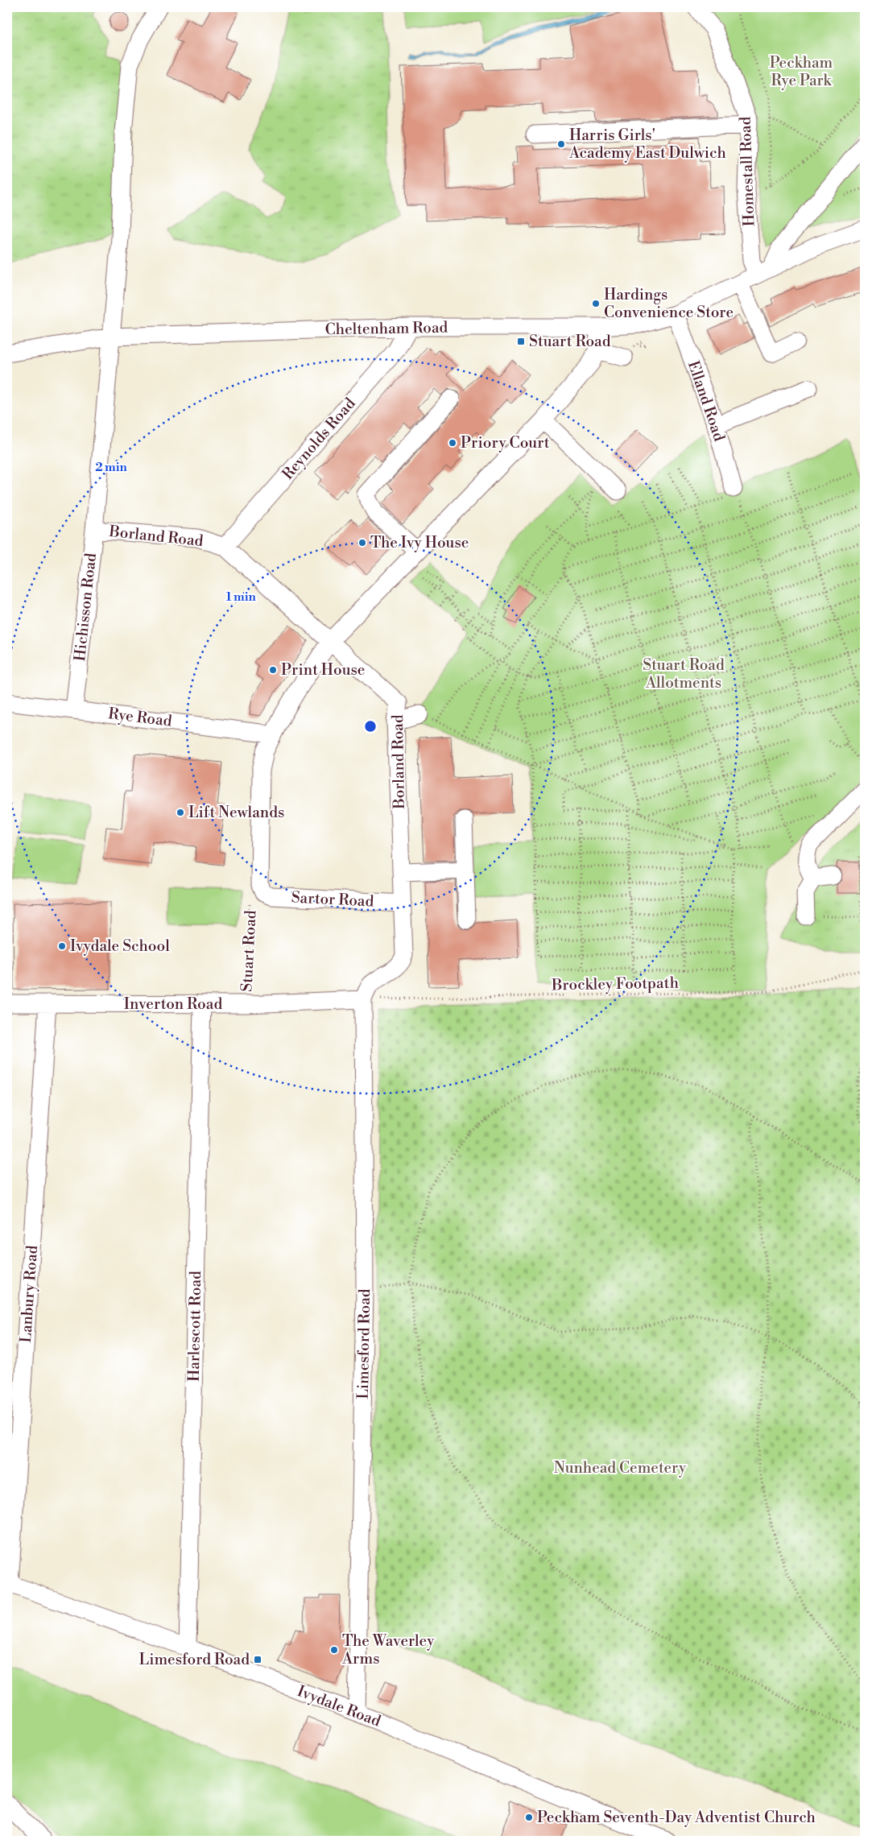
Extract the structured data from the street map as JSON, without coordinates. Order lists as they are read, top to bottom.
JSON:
{
  "streets": {
    "street": [
      "Homestall Road",
      "Cheltenham Road",
      "Elland Road",
      "Reynolds Road",
      "Borland Road",
      "Hichisson Road",
      "Rye Road",
      "Sartor Road",
      "Stuart Road",
      "Inverton Road",
      "Lanbury Road",
      "Harlescott Road",
      "Limesford Road",
      "Ivydale Road"
    ],
    "path": ["Brockley Footpath"]
  },
  "crossings": [
    ["Homestall Road", "Cheltenham Road"],
    ["Cheltenham Road", "Elland Road"],
    ["Cheltenham Road", "Reynolds Road"],
    ["Cheltenham Road", "Hichisson Road"],
    ["Cheltenham Road", "Stuart Road"],
    ["Reynolds Road", "Borland Road"],
    ["Borland Road", "Hichisson Road"],
    ["Borland Road", "Sartor Road"],
    ["Borland Road", "Stuart Road"],
    ["Borland Road", "Brockley Footpath"],
    ["Borland Road", "Inverton Road"],
    ["Borland Road", "Limesford Road"],
    ["Hichisson Road", "Rye Road"],
    ["Rye Road", "Stuart Road"],
    ["Sartor Road", "Stuart Road"],
    ["Stuart Road", "Inverton Road"],
    ["Brockley Footpath", "Inverton Road"],
    ["Brockley Footpath", "Limesford Road"],
    ["Inverton Road", "Lanbury Road"],
    ["Inverton Road", "Harlescott Road"],
    ["Inverton Road", "Limesford Road"],
    ["Lanbury Road", "Ivydale Road"],
    ["Harlescott Road", "Ivydale Road"],
    ["Limesford Road", "Ivydale Road"]
  ],
  "parks": ["Peckham Rye Park", "Stuart Road Allotments", "Nunhead Cemetery"],
  "places": {
    "other": [
      "Harris Girls' Academy East Dulwich",
      "Hardings Convenience Store",
      "Priory Court",
      "The Ivy House",
      "Print House",
      "Lift Newlands",
      "Ivydale School",
      "The Waverley Arms",
      "Peckham Seventh-Day Adventist Church"
    ],
    "transit": ["Stuart Road", "Limesford Road"]
  },
  "rings": ["2 min", "1 min"]
}
